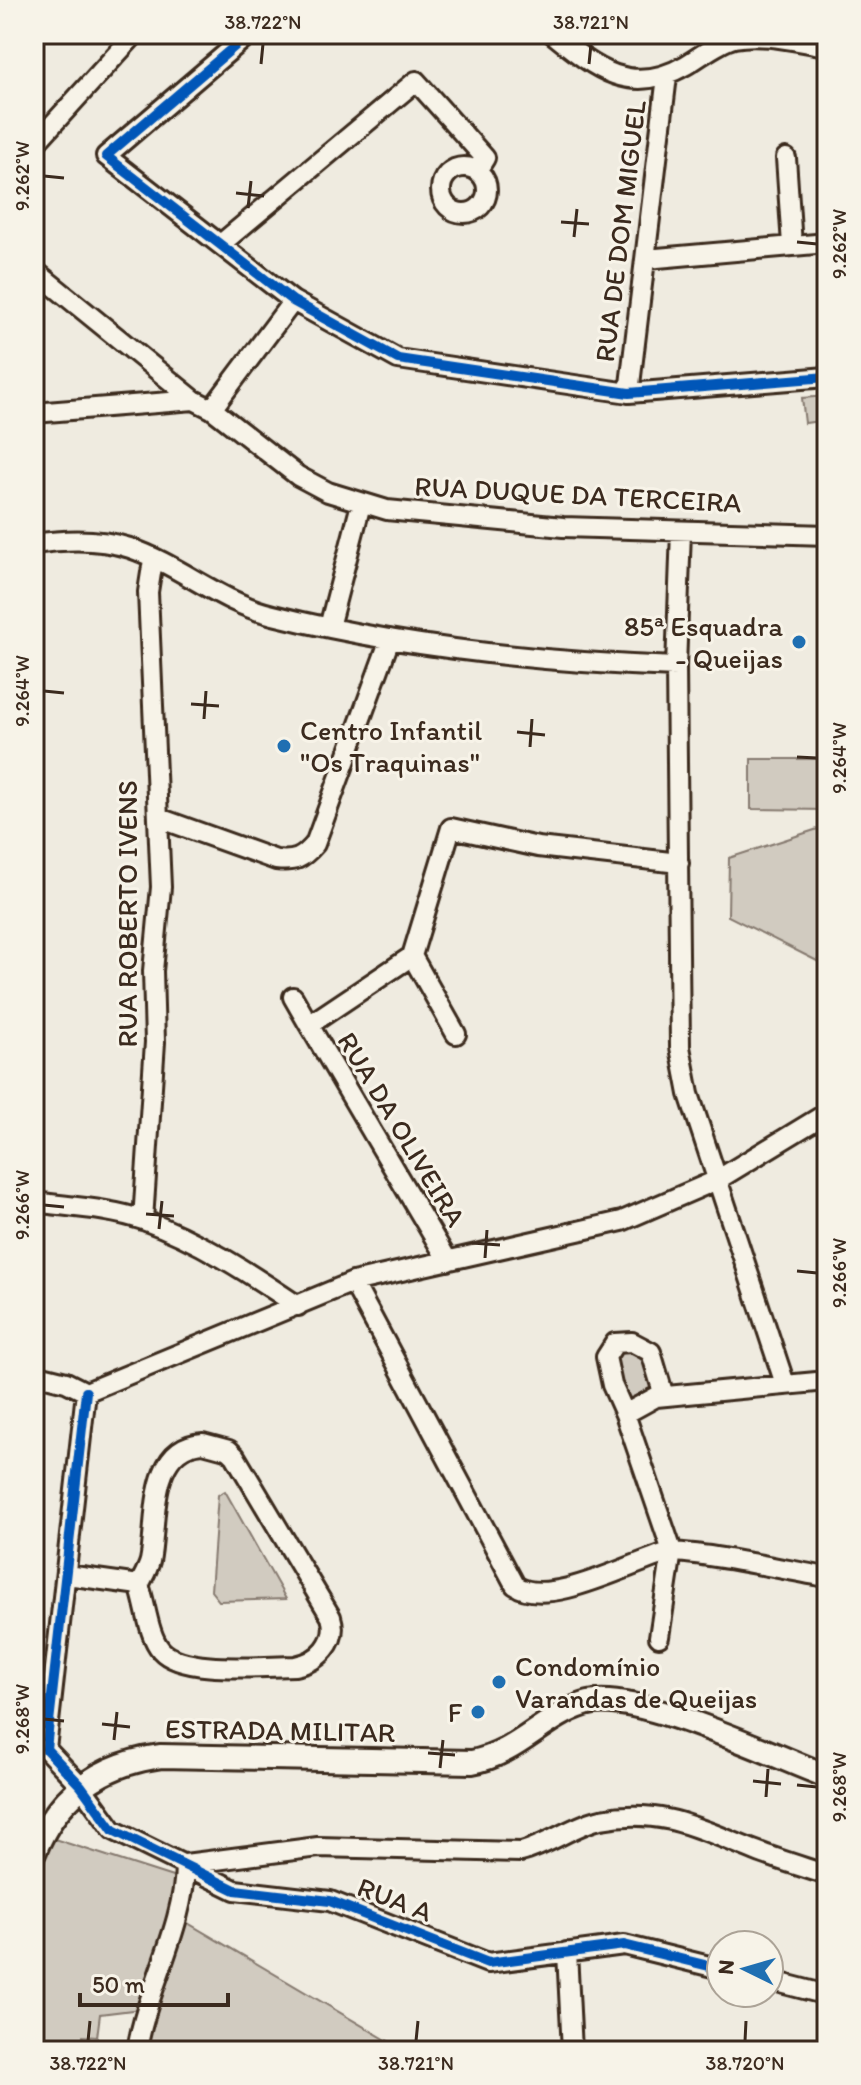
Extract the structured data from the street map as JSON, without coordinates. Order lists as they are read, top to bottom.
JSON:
{
  "streets": {
    "street": [
      "RUA DE DOM MIGUEL",
      "RUA DUQUE DA TERCEIRA",
      "RUA ROBERTO IVENS",
      "RUA DA OLIVEIRA",
      "ESTRADA MILITAR",
      "RUA A"
    ]
  },
  "crossings": [
    ["ESTRADA MILITAR", "RUA A"]
  ],
  "places": [
    "85ª Esquadra - Queijas",
    "Centro Infantil \"Os Traquinas\"",
    "Condomínio Varandas de Queijas",
    "F"
  ],
  "scale_bar": "50 m",
  "north": "left",
  "coordinates": [
    "38.722°N",
    "38.721°N",
    "9.262°W",
    "9.264°W",
    "9.266°W",
    "9.268°W",
    "38.720°N"
  ]
}
